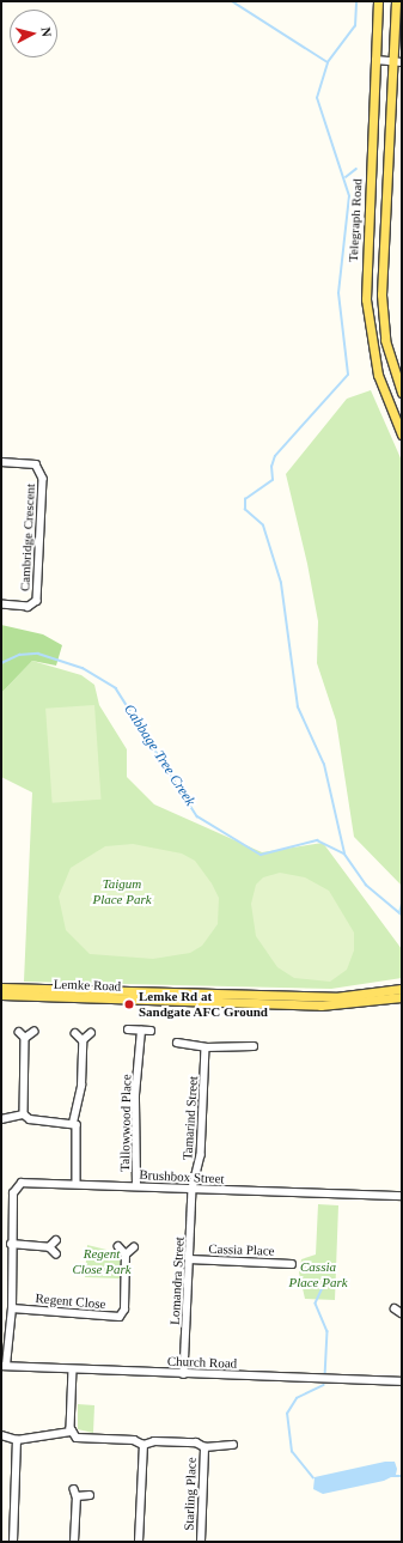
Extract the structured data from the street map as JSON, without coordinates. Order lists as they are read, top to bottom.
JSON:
{
  "streets": {
    "main road": ["Telegraph Road", "Lemke Road"],
    "street": [
      "Cambridge Crescent",
      "Tamarind Street",
      "Tallowwood Place",
      "Brushbox Street",
      "Cassia Place",
      "Lomandra Street",
      "Regent Close",
      "Church Road",
      "Starling Place"
    ]
  },
  "crossings": [
    ["Tamarind Street", "Brushbox Street"],
    ["Tamarind Street", "Lomandra Street"],
    ["Tallowwood Place", "Brushbox Street"],
    ["Brushbox Street", "Lomandra Street"],
    ["Cassia Place", "Lomandra Street"],
    ["Lomandra Street", "Church Road"]
  ],
  "water": ["Cabbage Tree Creek"],
  "parks": ["Taigum Place Park", "Regent Close Park", "Cassia Place Park"],
  "places": ["Lemke Rd at Sandgate AFC Ground"],
  "north": "right"
}
